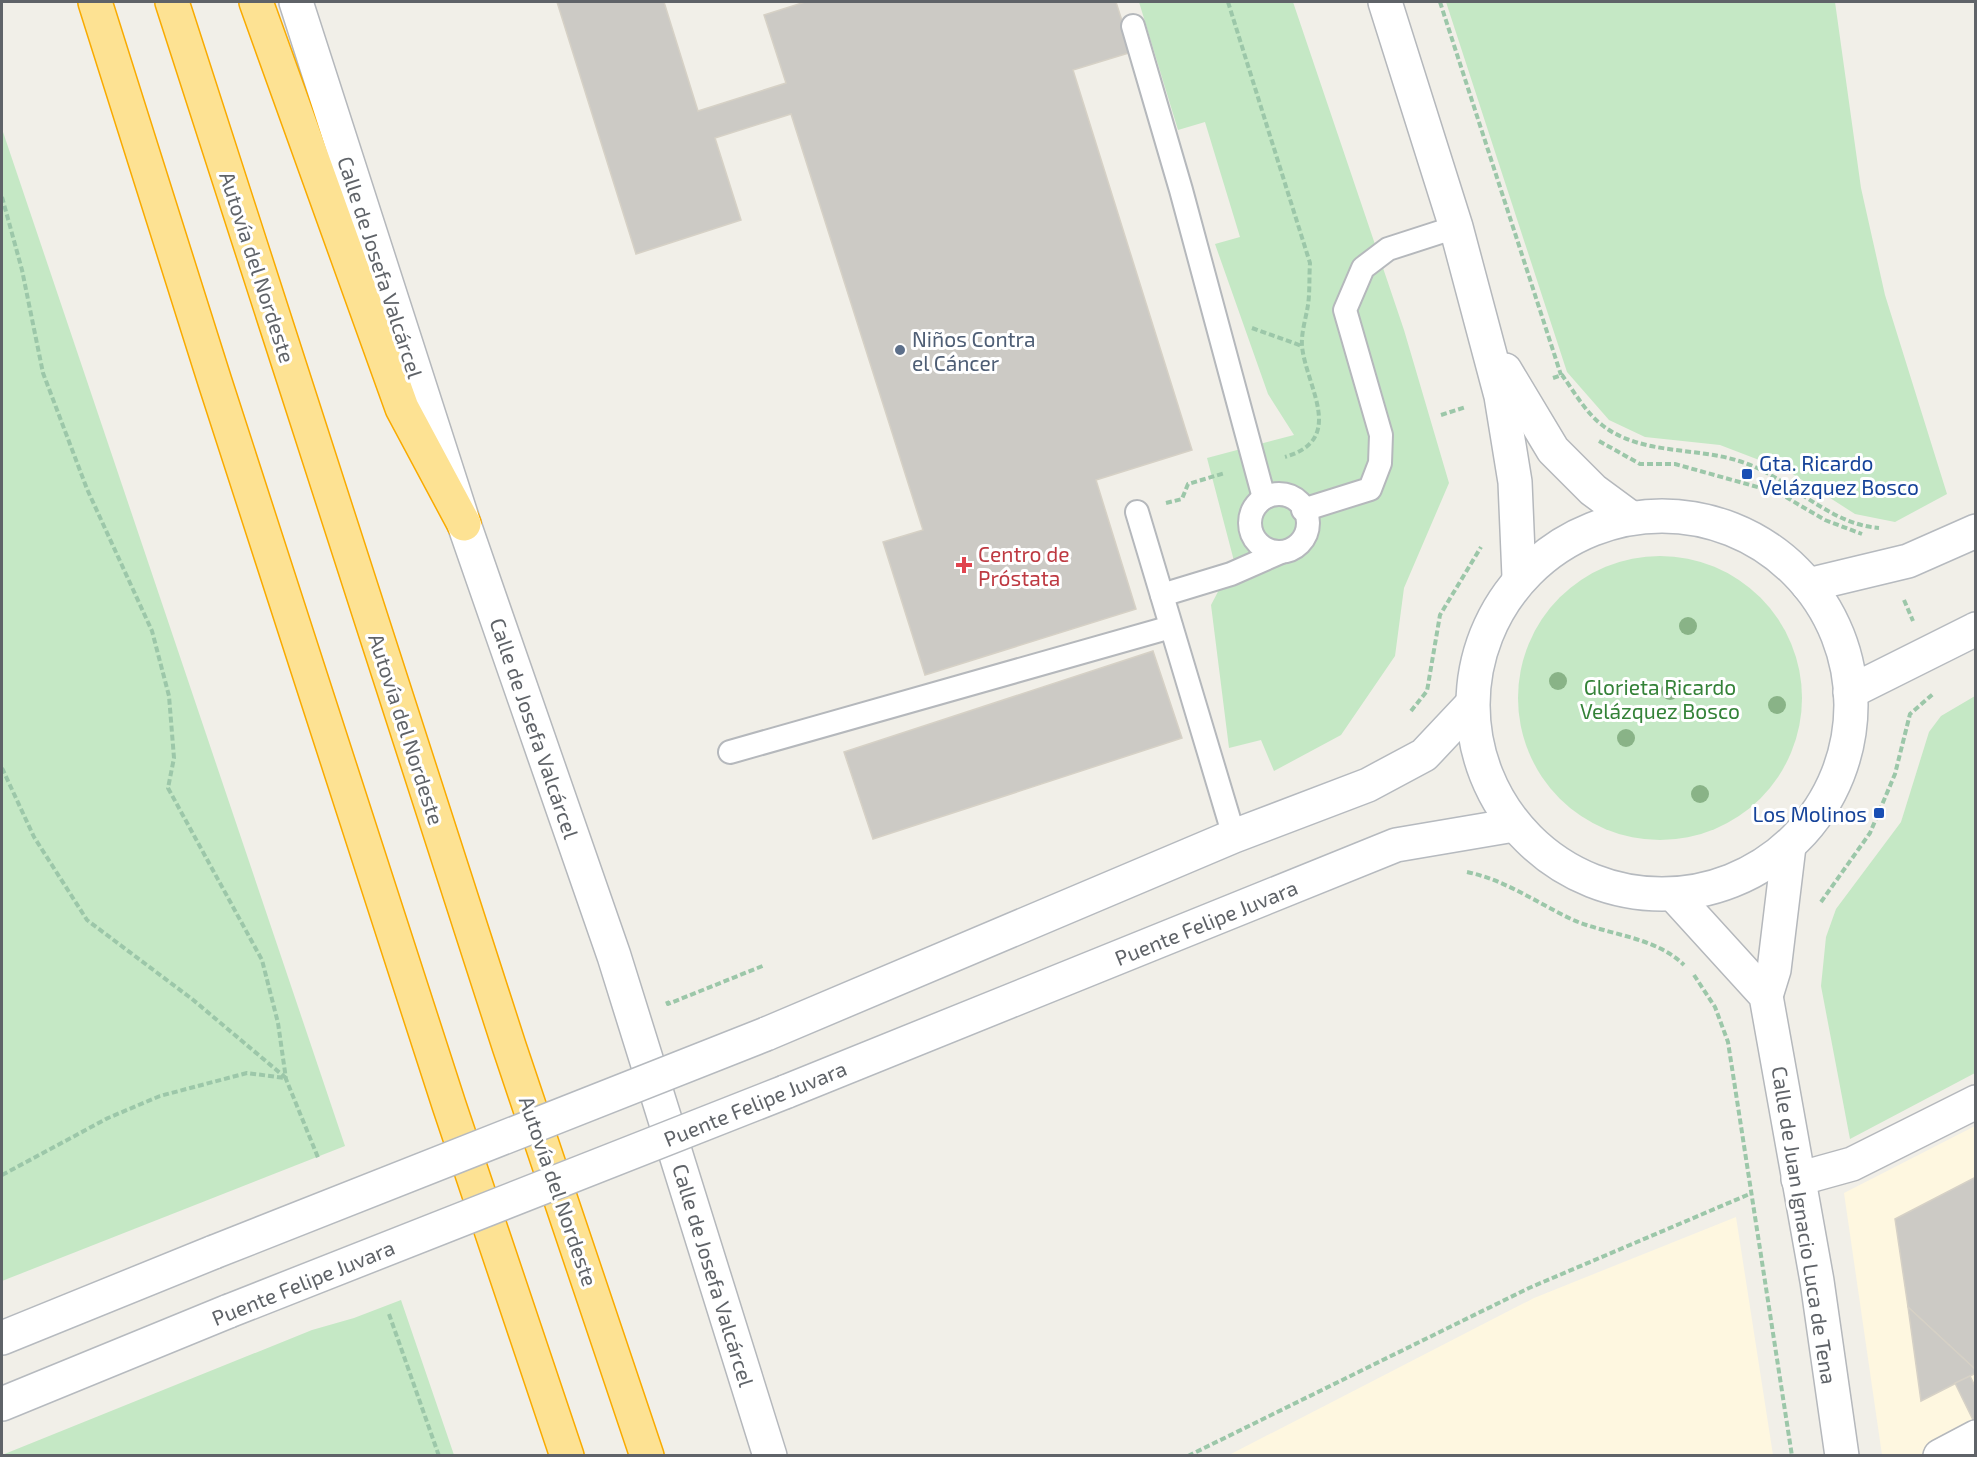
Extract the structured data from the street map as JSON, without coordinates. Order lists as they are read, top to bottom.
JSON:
{
  "streets": {
    "highway": ["Autovía del Nordeste"],
    "main road": ["Calle de Josefa Valcárcel", "Puente Felipe Juvara", "Calle de Juan Ignacio Luca de Tena"]
  },
  "parks": ["Glorieta Ricardo Velázquez Bosco"],
  "places": {
    "other": ["Niños Contra el Cáncer"],
    "transit": ["Gta. Ricardo Velázquez Bosco", "Los Molinos"],
    "health": ["Centro de Próstata"]
  }
}
